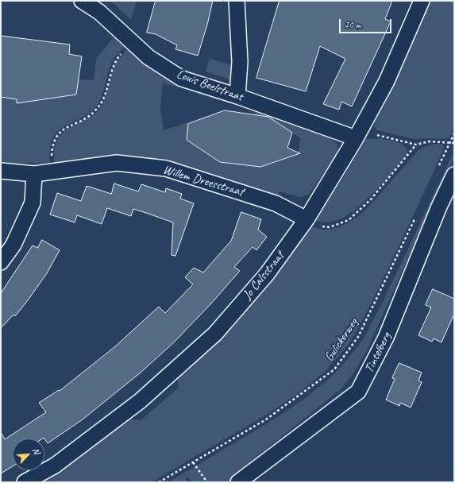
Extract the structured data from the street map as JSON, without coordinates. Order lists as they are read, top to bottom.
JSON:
{
  "streets": {
    "street": [
      "Louis Beelstraat",
      "Willem Dreesstraat",
      "Jo Calsstraat",
      "Tintelberg"
    ],
    "path": ["Gulickerweg"]
  },
  "crossings": [
    ["Louis Beelstraat", "Jo Calsstraat"],
    ["Willem Dreesstraat", "Jo Calsstraat"]
  ],
  "scale_bar": "20 m",
  "north": "top right"
}
